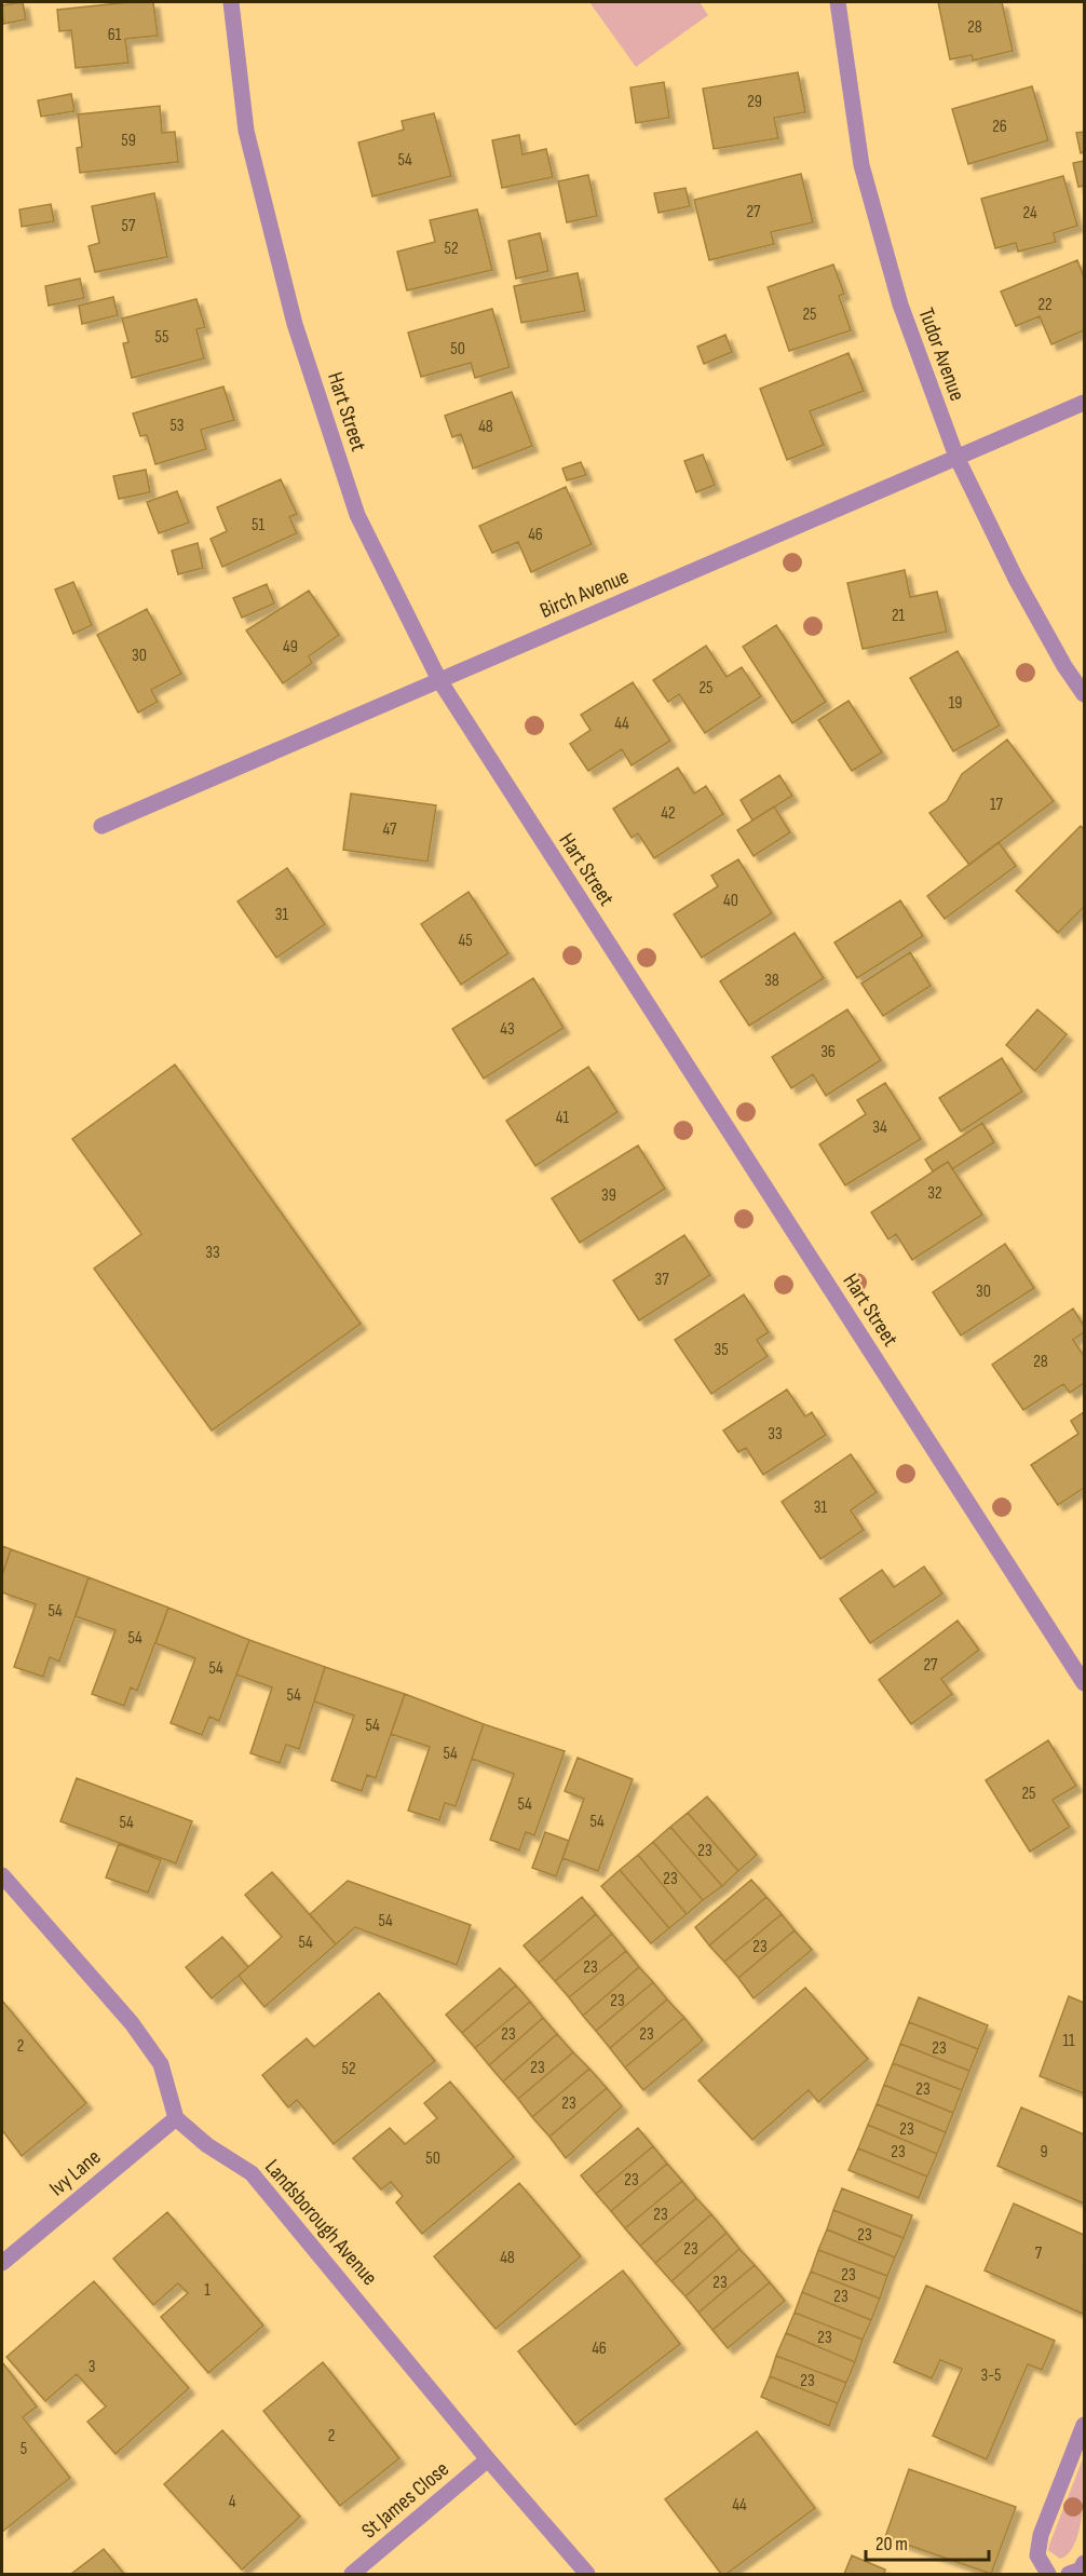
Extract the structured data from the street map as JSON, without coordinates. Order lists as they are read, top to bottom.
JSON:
{
  "streets": {
    "street": [
      "Tudor Avenue",
      "Hart Street",
      "Birch Avenue",
      "Ivy Lane",
      "Landsborough Avenue",
      "St James Close"
    ]
  },
  "crossings": [
    ["Tudor Avenue", "Birch Avenue"],
    ["Hart Street", "Birch Avenue"],
    ["Ivy Lane", "Landsborough Avenue"],
    ["Landsborough Avenue", "St James Close"]
  ],
  "house_numbers": [
    "28",
    "61",
    "29",
    "26",
    "59",
    "54",
    "27",
    "24",
    "57",
    "52",
    "22",
    "25",
    "55",
    "50",
    "53",
    "48",
    "51",
    "46",
    "21",
    "49",
    "30",
    "25",
    "19",
    "44",
    "17",
    "42",
    "47",
    "40",
    "31",
    "45",
    "38",
    "43",
    "36",
    "41",
    "34",
    "32",
    "39",
    "33",
    "37",
    "30",
    "35",
    "28",
    "33",
    "31",
    "54",
    "54",
    "27",
    "54",
    "54",
    "54",
    "54",
    "25",
    "54",
    "54",
    "54",
    "23",
    "23",
    "54",
    "54",
    "23",
    "23",
    "23",
    "23",
    "23",
    "11",
    "2",
    "23",
    "23",
    "52",
    "23",
    "23",
    "23",
    "23",
    "9",
    "50",
    "23",
    "23",
    "23",
    "23",
    "7",
    "48",
    "23",
    "23",
    "1",
    "23",
    "23",
    "46",
    "3",
    "3-5",
    "23",
    "2",
    "5",
    "4",
    "44"
  ],
  "scale_bar": "20 m"
}
